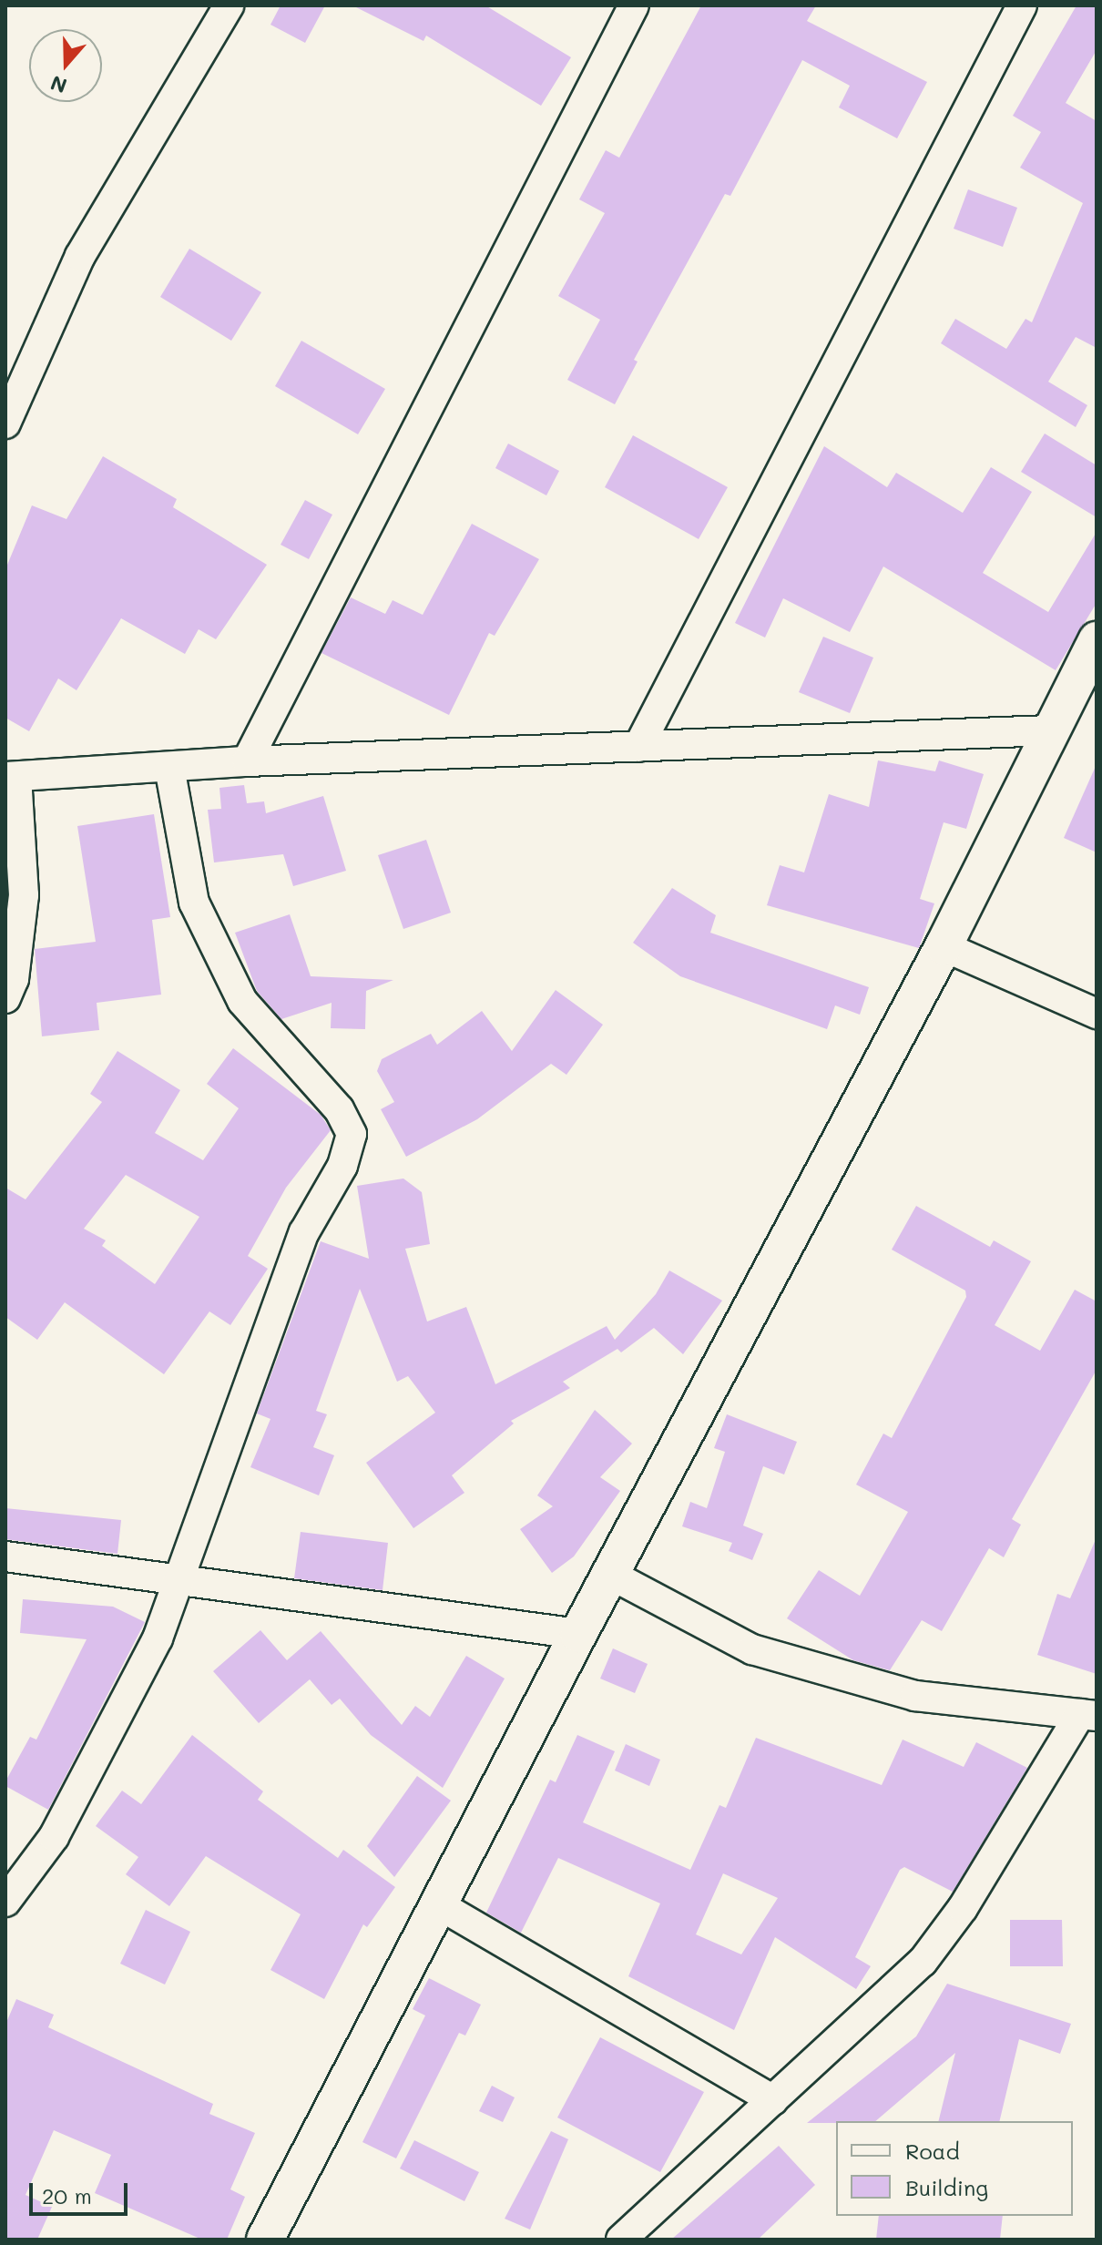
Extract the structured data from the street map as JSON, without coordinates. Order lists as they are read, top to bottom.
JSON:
{
  "legend": ["Road", "Building"],
  "scale_bar": "20 m",
  "north": "bottom"
}
